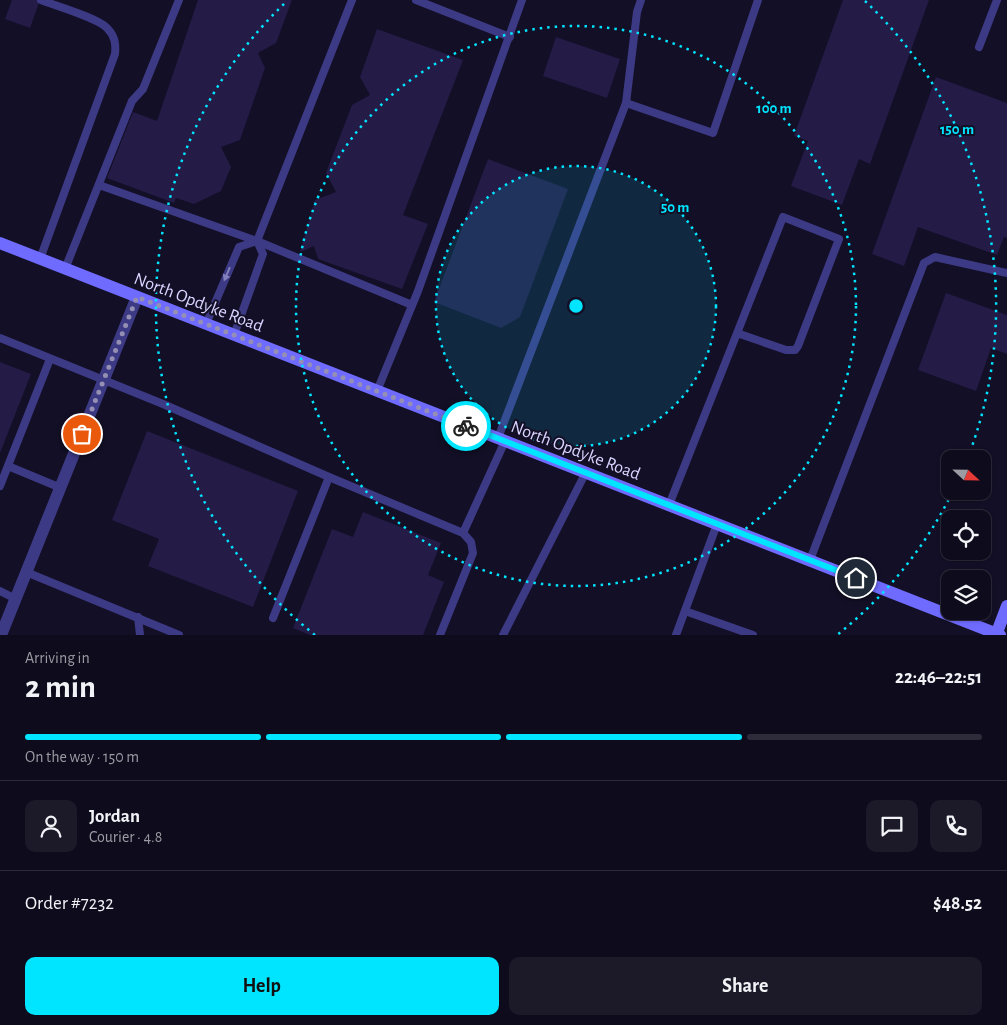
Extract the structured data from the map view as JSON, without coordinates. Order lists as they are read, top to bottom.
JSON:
{
  "streets": {
    "main road": ["North Opdyke Road"]
  },
  "north": "right",
  "page": {
    "heading": ["2 min", "Arriving in", "22:46–22:51"],
    "panel": [
      "Jordan",
      "Courier · 4.8",
      "Order #7232",
      "$48.52"
    ],
    "bar": "On the way · 150 m",
    "buttons": ["Help", "Share"]
  },
  "rings": ["100 m", "150 m", "50 m"]
}
